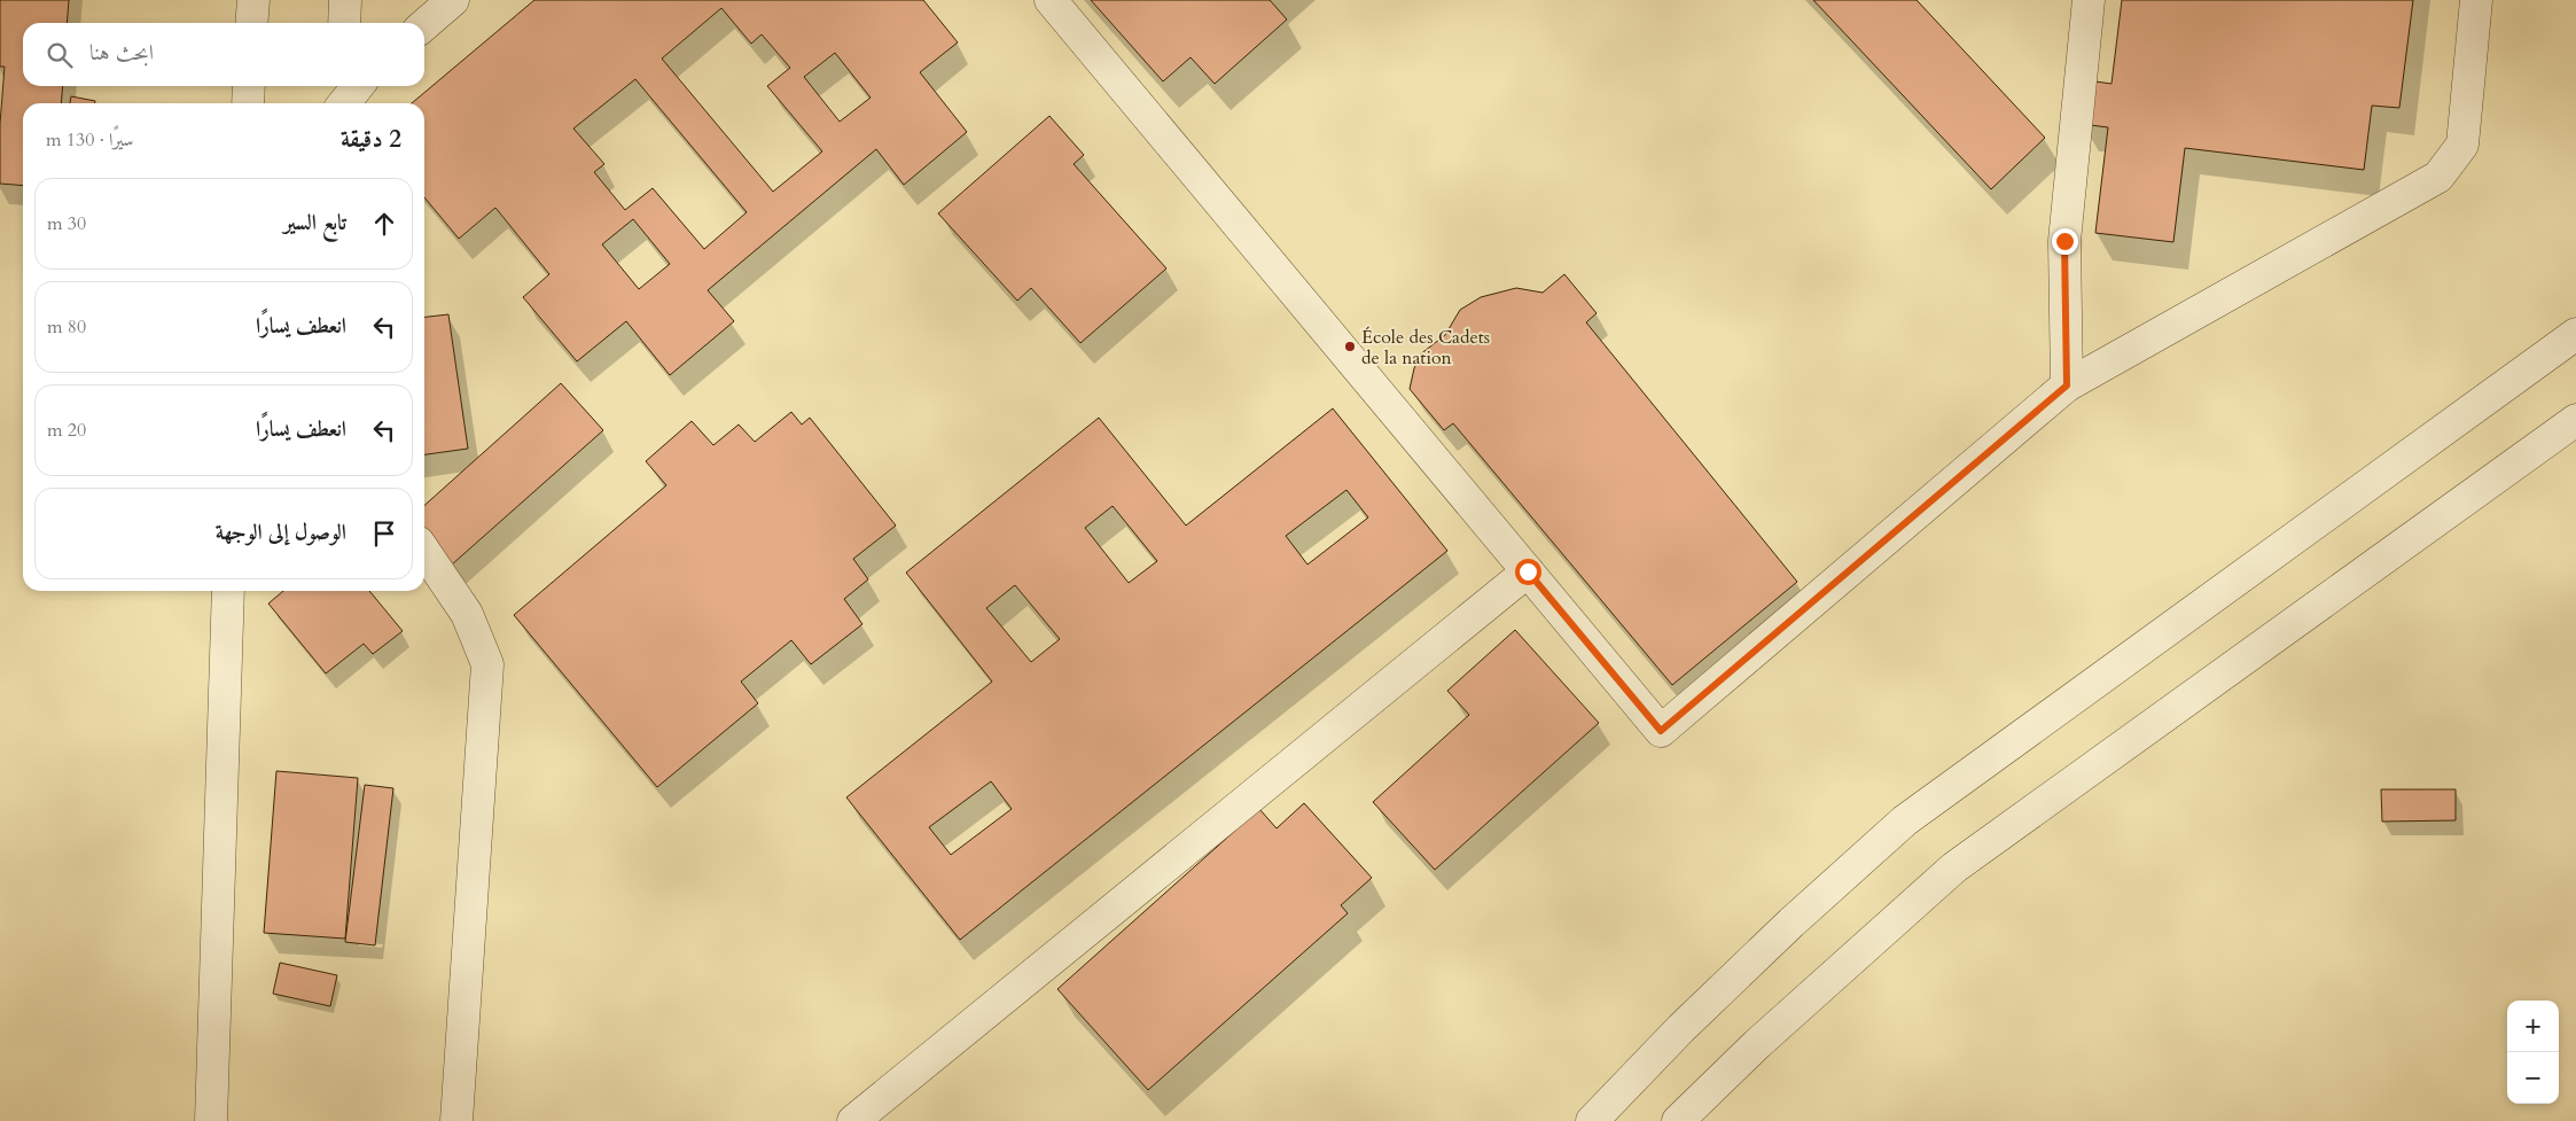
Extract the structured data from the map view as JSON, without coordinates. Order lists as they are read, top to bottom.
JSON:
{
  "places": ["École des Cadets de la nation"],
  "page": {
    "search": "ابحث هنا",
    "heading": ["2 دقيقة", "سيرًا · 130 m"],
    "list": [
      ["تابع السير", "30 m"],
      ["انعطف يسارًا", "80 m"],
      ["انعطف يسارًا", "20 m"],
      "الوصول إلى الوجهة"
    ],
    "map_buttons": ["+", "−"]
  }
}
